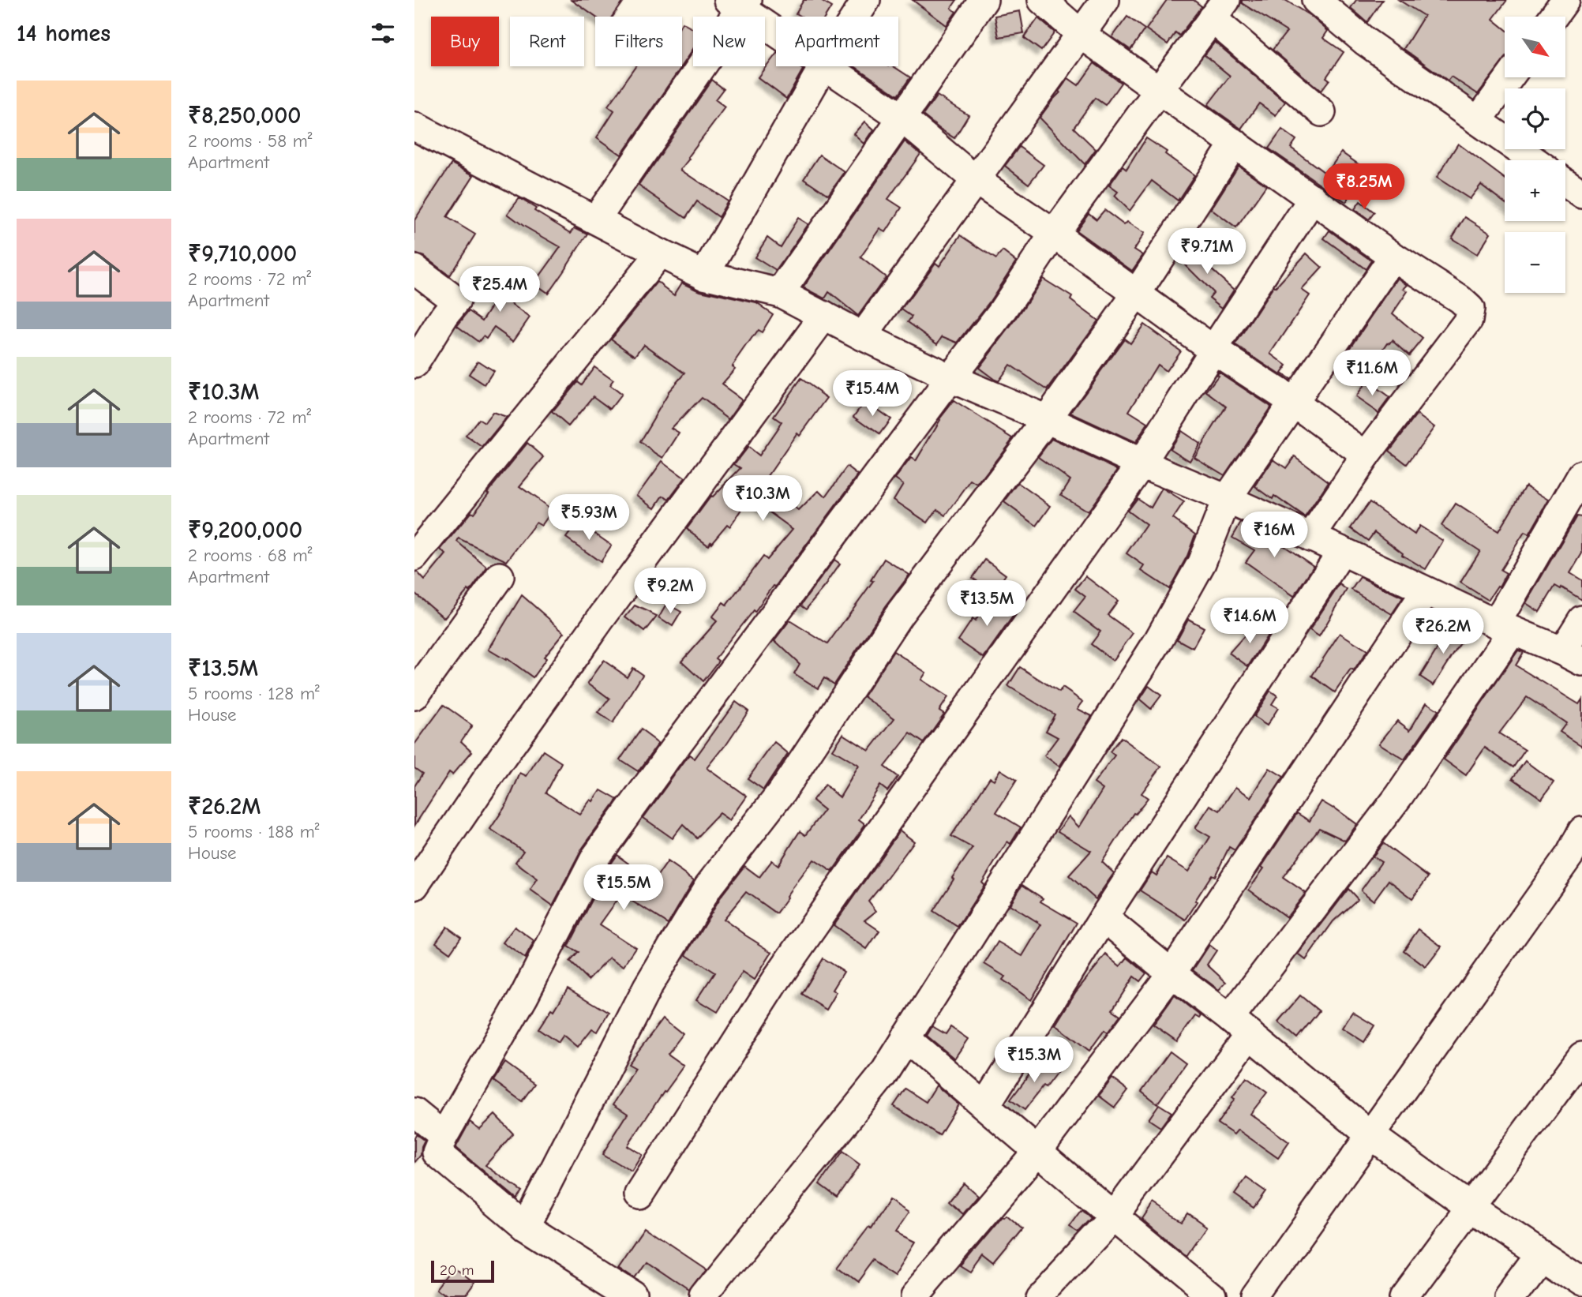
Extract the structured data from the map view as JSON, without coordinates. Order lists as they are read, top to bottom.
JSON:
{
  "scale_bar": "20 m",
  "north": "bottom right",
  "page": {
    "heading": "14 homes",
    "map_buttons": ["+", "−"],
    "chip": [
      "Buy",
      "Rent",
      "Filters",
      "New",
      "Apartment"
    ],
    "list": [
      {
        "name": "₹8,250,000",
        "note": "2 rooms · 58 m² · Apartment"
      },
      {
        "name": "₹9,710,000",
        "note": "2 rooms · 72 m² · Apartment"
      },
      {
        "name": "₹10.3M",
        "note": "2 rooms · 72 m² · Apartment"
      },
      {
        "name": "₹9,200,000",
        "note": "2 rooms · 68 m² · Apartment"
      },
      {
        "name": "₹13.5M",
        "note": "5 rooms · 128 m² · House"
      },
      {
        "name": "₹26.2M",
        "note": "5 rooms · 188 m² · House"
      }
    ],
    "price": [
      "₹8.25M",
      "₹9.71M",
      "₹25.4M",
      "₹11.6M",
      "₹15.4M",
      "₹10.3M",
      "₹5.93M",
      "₹16M",
      "₹9.2M",
      "₹13.5M",
      "₹14.6M",
      "₹26.2M",
      "₹15.5M",
      "₹15.3M"
    ],
    "scale": "20 m"
  }
}
